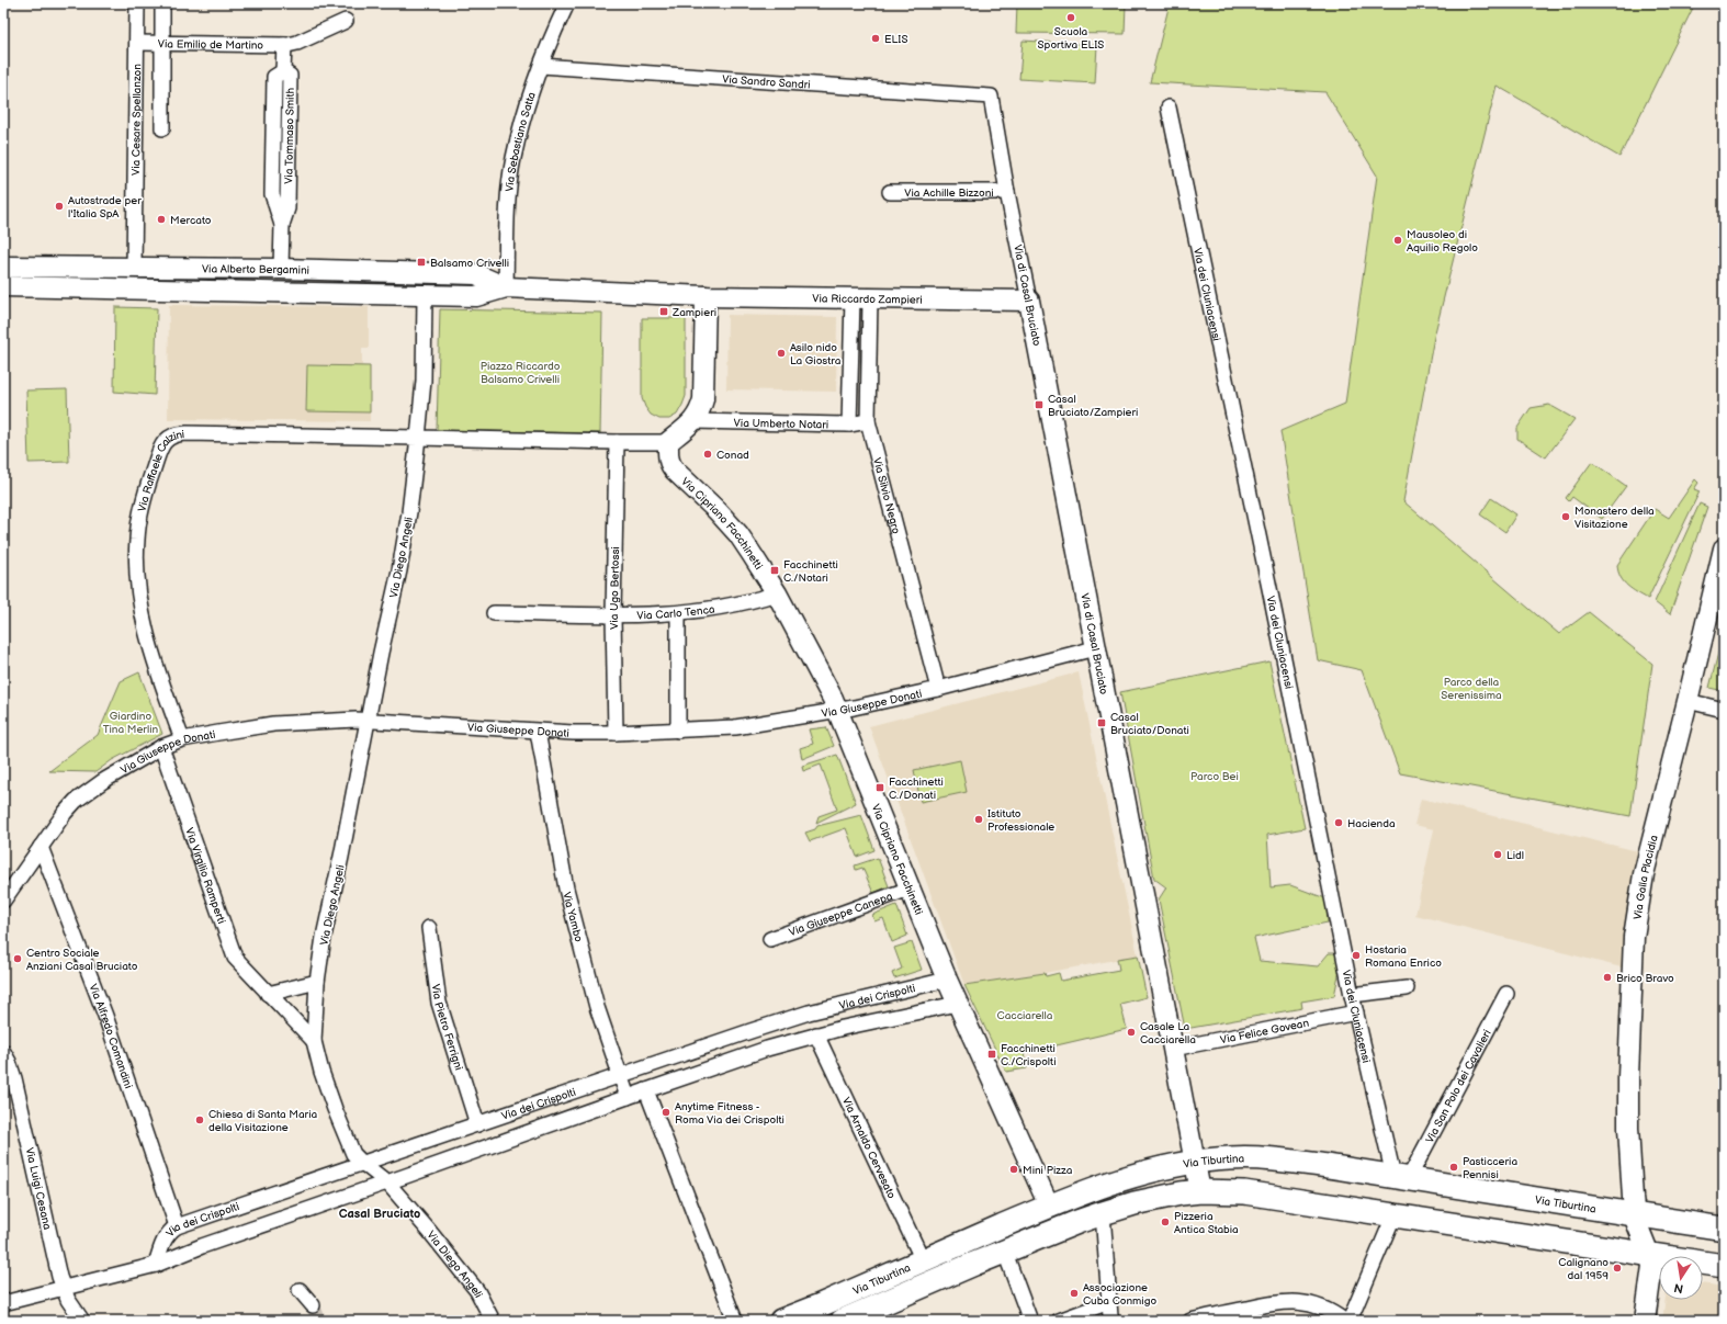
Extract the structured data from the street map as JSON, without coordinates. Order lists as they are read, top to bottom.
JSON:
{
  "streets": {
    "main road": ["Via Tiburtina"],
    "street": [
      "Via Emilio de Martino",
      "Via Sandro Sandri",
      "Via Cesare Spellanzon",
      "Via Tommaso Smith",
      "Via Sebastiano Satta",
      "Via Achille Bizzoni",
      "Via Alberto Bergamini",
      "Via dei Cluniacensi",
      "Via di Casal Bruciato",
      "Via Riccardo Zampieri",
      "Via Umberto Notari",
      "Via Raffaele Calzini",
      "Via Silvio Negro",
      "Via Cipriano Facchinetti",
      "Via Diego Angeli",
      "Via Ugo Bertossi",
      "Via Carlo Tenca",
      "Via Giuseppe Donati",
      "Via Virgilio Ramperti",
      "Via Galla Placidia",
      "Via Giuseppe Canepa",
      "Via Yambo",
      "Via dei Crispolti",
      "Via Pietro Ferrigni",
      "Via Felice Govean",
      "Via Alfredo Comandini",
      "Via San Polo dei Cavalieri",
      "Via Arnaldo Cervesato",
      "Via Luigi Cesana"
    ]
  },
  "crossings": [
    ["Via Emilio de Martino", "Via Cesare Spellanzon"],
    ["Via Emilio de Martino", "Via Tommaso Smith"],
    ["Via Sandro Sandri", "Via Sebastiano Satta"],
    ["Via Sandro Sandri", "Via di Casal Bruciato"],
    ["Via Cesare Spellanzon", "Via Alberto Bergamini"],
    ["Via Tommaso Smith", "Via Alberto Bergamini"],
    ["Via Sebastiano Satta", "Via Alberto Bergamini"],
    ["Via Achille Bizzoni", "Via di Casal Bruciato"],
    ["Via dei Cluniacensi", "Via Felice Govean"],
    ["Via dei Cluniacensi", "Via San Polo dei Cavalieri"],
    ["Via dei Cluniacensi", "Via Tiburtina"],
    ["Via di Casal Bruciato", "Via Riccardo Zampieri"],
    ["Via di Casal Bruciato", "Via Giuseppe Donati"],
    ["Via di Casal Bruciato", "Via Felice Govean"],
    ["Via di Casal Bruciato", "Via Tiburtina"],
    ["Via Riccardo Zampieri", "Via Silvio Negro"],
    ["Via Umberto Notari", "Via Silvio Negro"],
    ["Via Raffaele Calzini", "Via Diego Angeli"],
    ["Via Raffaele Calzini", "Via Giuseppe Donati"],
    ["Via Silvio Negro", "Via Giuseppe Donati"],
    ["Via Cipriano Facchinetti", "Via Carlo Tenca"],
    ["Via Cipriano Facchinetti", "Via Giuseppe Donati"],
    ["Via Cipriano Facchinetti", "Via Giuseppe Canepa"],
    ["Via Cipriano Facchinetti", "Via dei Crispolti"],
    ["Via Cipriano Facchinetti", "Via Tiburtina"],
    ["Via Diego Angeli", "Via Giuseppe Donati"],
    ["Via Diego Angeli", "Via Virgilio Ramperti"],
    ["Via Diego Angeli", "Via dei Crispolti"],
    ["Via Ugo Bertossi", "Via Carlo Tenca"],
    ["Via Ugo Bertossi", "Via Giuseppe Donati"],
    ["Via Giuseppe Donati", "Via Virgilio Ramperti"],
    ["Via Giuseppe Donati", "Via Yambo"],
    ["Via Giuseppe Donati", "Via Alfredo Comandini"],
    ["Via Galla Placidia", "Via Tiburtina"],
    ["Via Yambo", "Via dei Crispolti"],
    ["Via dei Crispolti", "Via Pietro Ferrigni"],
    ["Via dei Crispolti", "Via Alfredo Comandini"],
    ["Via dei Crispolti", "Via Arnaldo Cervesato"],
    ["Via dei Crispolti", "Via Luigi Cesana"],
    ["Via San Polo dei Cavalieri", "Via Tiburtina"],
    ["Via Arnaldo Cervesato", "Via Tiburtina"]
  ],
  "districts": ["Casal Bruciato"],
  "parks": [
    "Piazza Riccardo Balsamo Crivelli",
    "Parco della Serenissima",
    "Giardino Tina Merlin",
    "Parco Bei",
    "Cacciarella"
  ],
  "places": {
    "other": [
      "Scuola Sportiva ELIS",
      "ELIS",
      "Autostrade per l'Italia SpA",
      "Mercato",
      "Mausoleo di Aquilio Regolo",
      "Asilo nido La Giostra",
      "Conad",
      "Monastero della Visitazione",
      "Istituto Professionale",
      "Hacienda",
      "Lidl",
      "Hostaria Romana Enrico",
      "Centro Sociale Anziani Casal Bruciato",
      "Brico Bravo",
      "Casale La Cacciarella",
      "Anytime Fitness - Roma Via dei Crispolti",
      "Chiesa di Santa Maria della Visitazione",
      "Pasticceria Pennisi",
      "Mini Pizza",
      "Pizzeria Antica Stabia",
      "Calignano dal 1959",
      "Associazione Cuba Conmigo"
    ],
    "transit": [
      "Balsamo Crivelli",
      "Zampieri",
      "Casal Bruciato/Zampieri",
      "Facchinetti C./Notari",
      "Casal Bruciato/Donati",
      "Facchinetti C./Donati",
      "Facchinetti C./Crispolti"
    ]
  },
  "north": "bottom"
}
